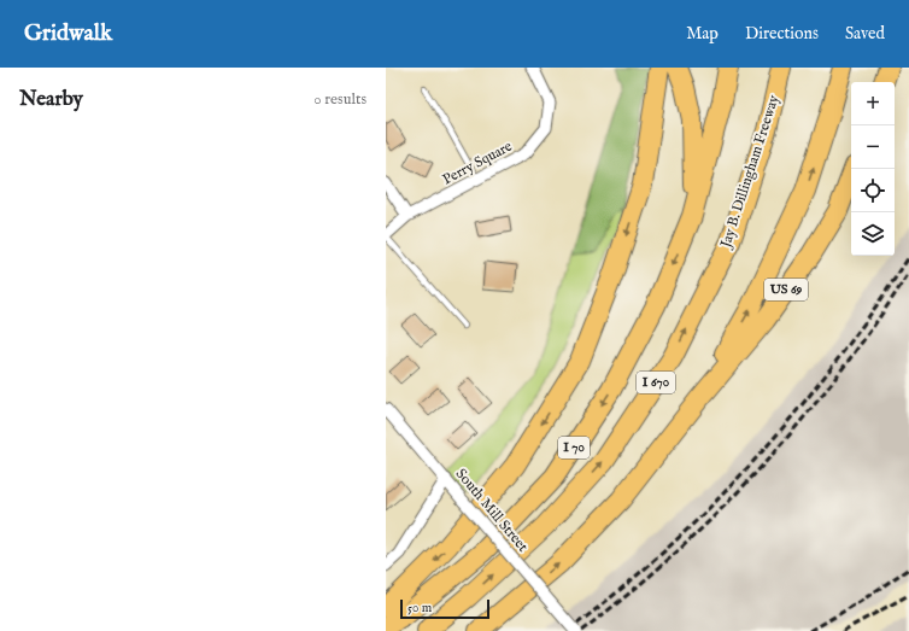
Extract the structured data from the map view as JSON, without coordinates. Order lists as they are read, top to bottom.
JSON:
{
  "streets": {
    "highway": [
      "Jay B. Dillingham Freeway",
      "US 69",
      "I 670",
      "I 70"
    ],
    "street": ["Perry Square", "South Mill Street"]
  },
  "scale_bar": "50 m",
  "page": {
    "header": "Gridwalk",
    "nav": ["Map", "Directions", "Saved"],
    "heading": ["Nearby", "0 results"],
    "map_buttons": ["+", "−"],
    "scale": "50 m"
  }
}
